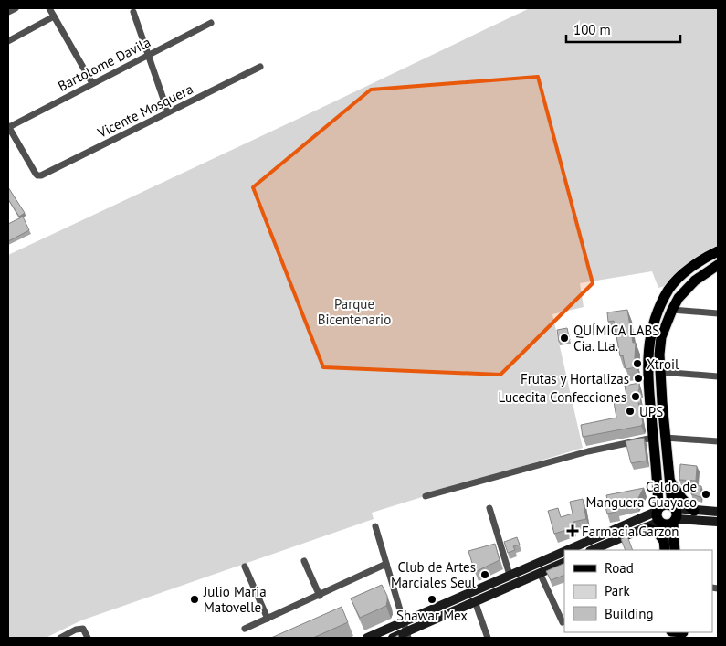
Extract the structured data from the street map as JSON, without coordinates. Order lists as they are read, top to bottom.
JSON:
{
  "streets": {
    "street": ["Bartolome Davila", "Vicente Mosquera"]
  },
  "crossings": [
    ["Bartolome Davila", "Vicente Mosquera"]
  ],
  "parks": ["Parque Bicentenario"],
  "places": {
    "other": [
      "QUÍMICA LABS Cía. Lta.",
      "Xtroil",
      "Frutas y Hortalizas",
      "Lucecita Confecciones",
      "UPS",
      "Caldo de Manguera Guayaco",
      "Club de Artes Marciales Seul",
      "Julio Maria Matovelle",
      "Shawar Mex"
    ],
    "health": ["Farmacia Garzon"]
  },
  "legend": ["Road", "Park", "Building"],
  "scale_bar": "100 m"
}
